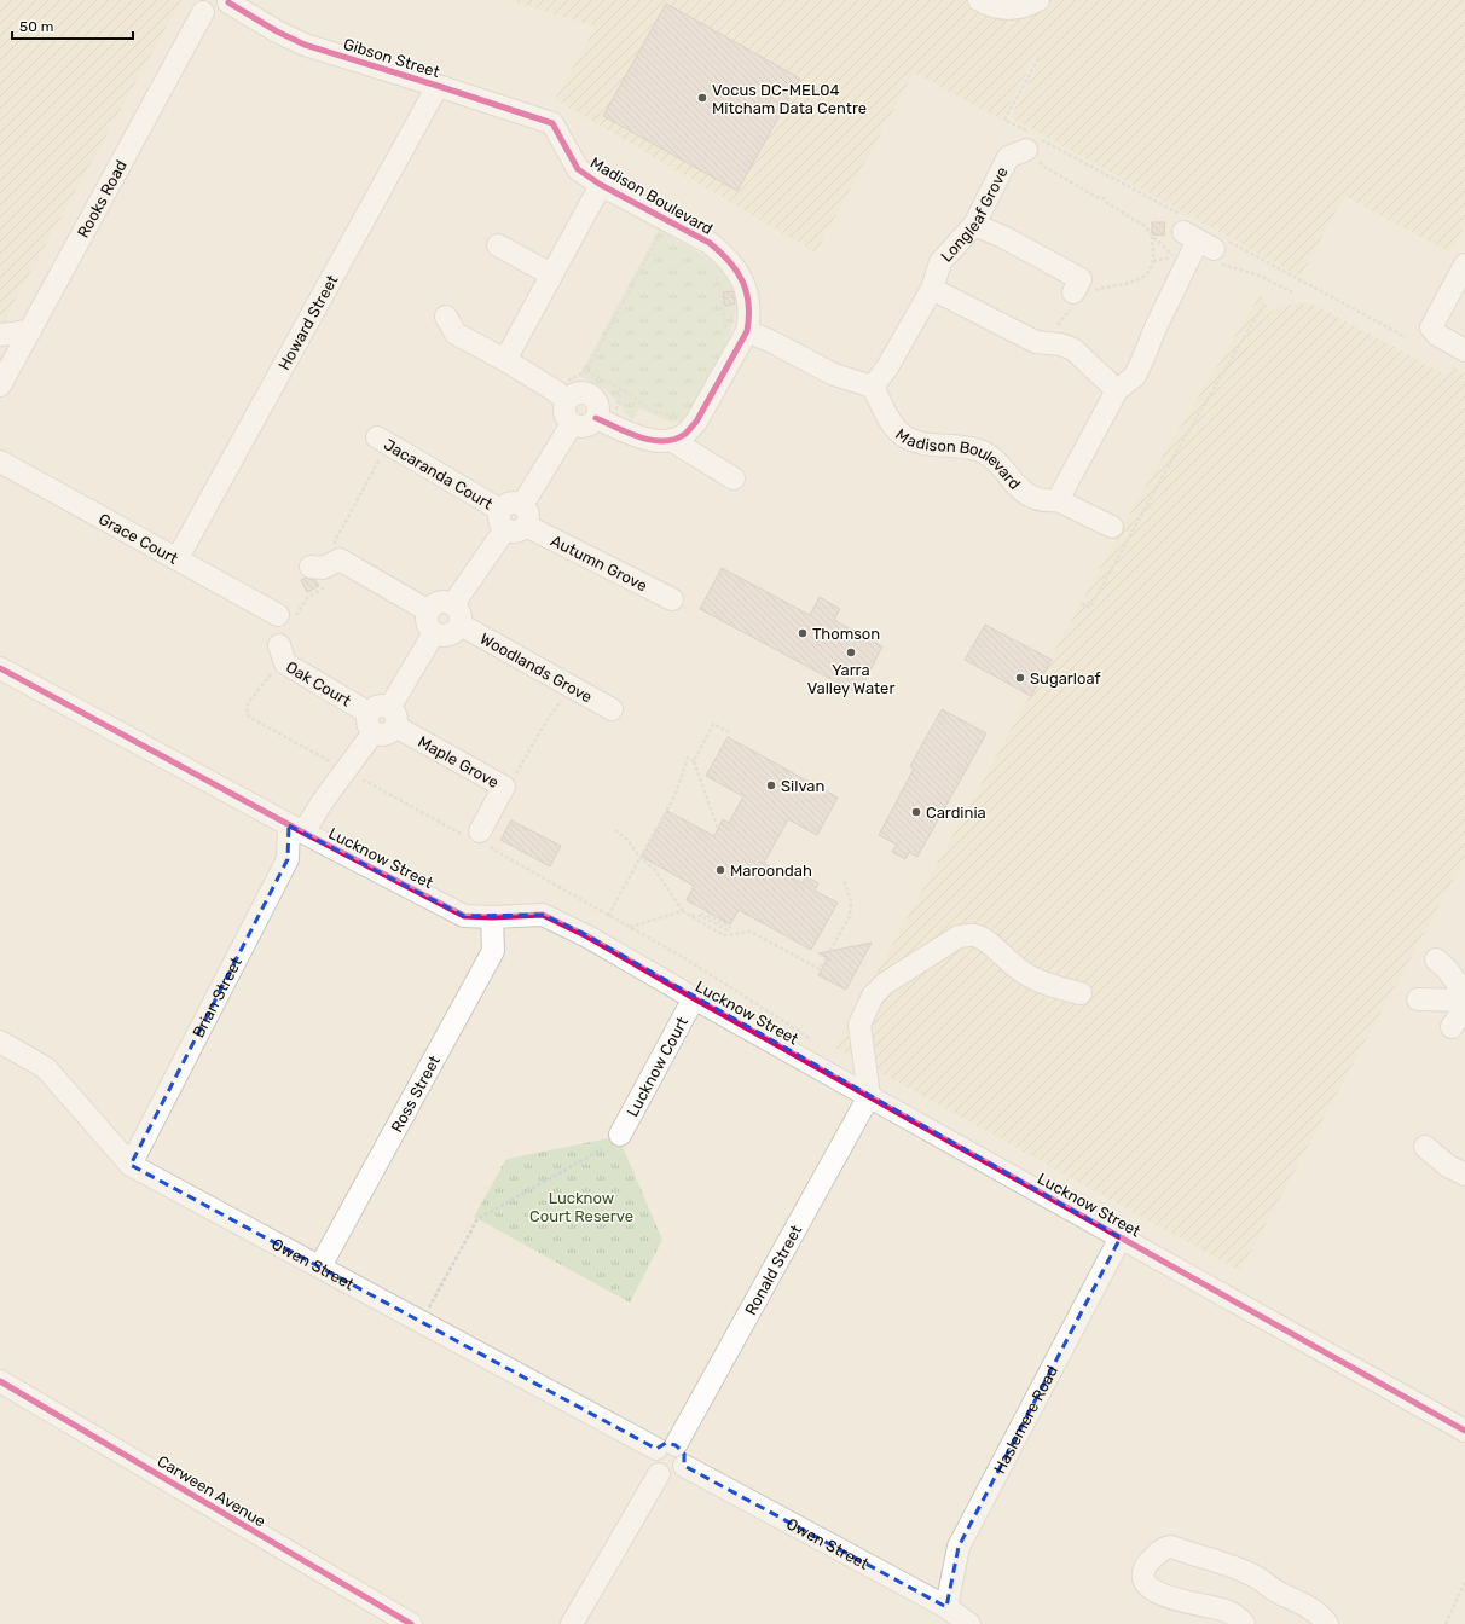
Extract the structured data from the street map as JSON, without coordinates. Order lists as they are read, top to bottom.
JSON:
{
  "streets": {
    "street": [
      "Gibson Street",
      "Madison Boulevard",
      "Rooks Road",
      "Longleaf Grove",
      "Howard Street",
      "Jacaranda Court",
      "Grace Court",
      "Autumn Grove",
      "Woodlands Grove",
      "Oak Court",
      "Maple Grove",
      "Lucknow Street",
      "Brian Street",
      "Lucknow Court",
      "Ross Street",
      "Owen Street",
      "Ronald Street",
      "Haslemere Road",
      "Carween Avenue"
    ]
  },
  "crossings": [
    ["Gibson Street", "Madison Boulevard"],
    ["Gibson Street", "Howard Street"],
    ["Madison Boulevard", "Longleaf Grove"],
    ["Howard Street", "Grace Court"],
    ["Jacaranda Court", "Autumn Grove"],
    ["Oak Court", "Maple Grove"],
    ["Lucknow Street", "Brian Street"],
    ["Lucknow Street", "Lucknow Court"],
    ["Lucknow Street", "Ross Street"],
    ["Lucknow Street", "Ronald Street"],
    ["Lucknow Street", "Haslemere Road"],
    ["Brian Street", "Owen Street"],
    ["Ross Street", "Owen Street"],
    ["Owen Street", "Ronald Street"],
    ["Owen Street", "Haslemere Road"]
  ],
  "parks": ["Lucknow Court Reserve"],
  "places": [
    "Vocus DC-MEL04 Mitcham Data Centre",
    "Thomson",
    "Yarra Valley Water",
    "Sugarloaf",
    "Silvan",
    "Cardinia",
    "Maroondah"
  ],
  "scale_bar": "50 m"
}
